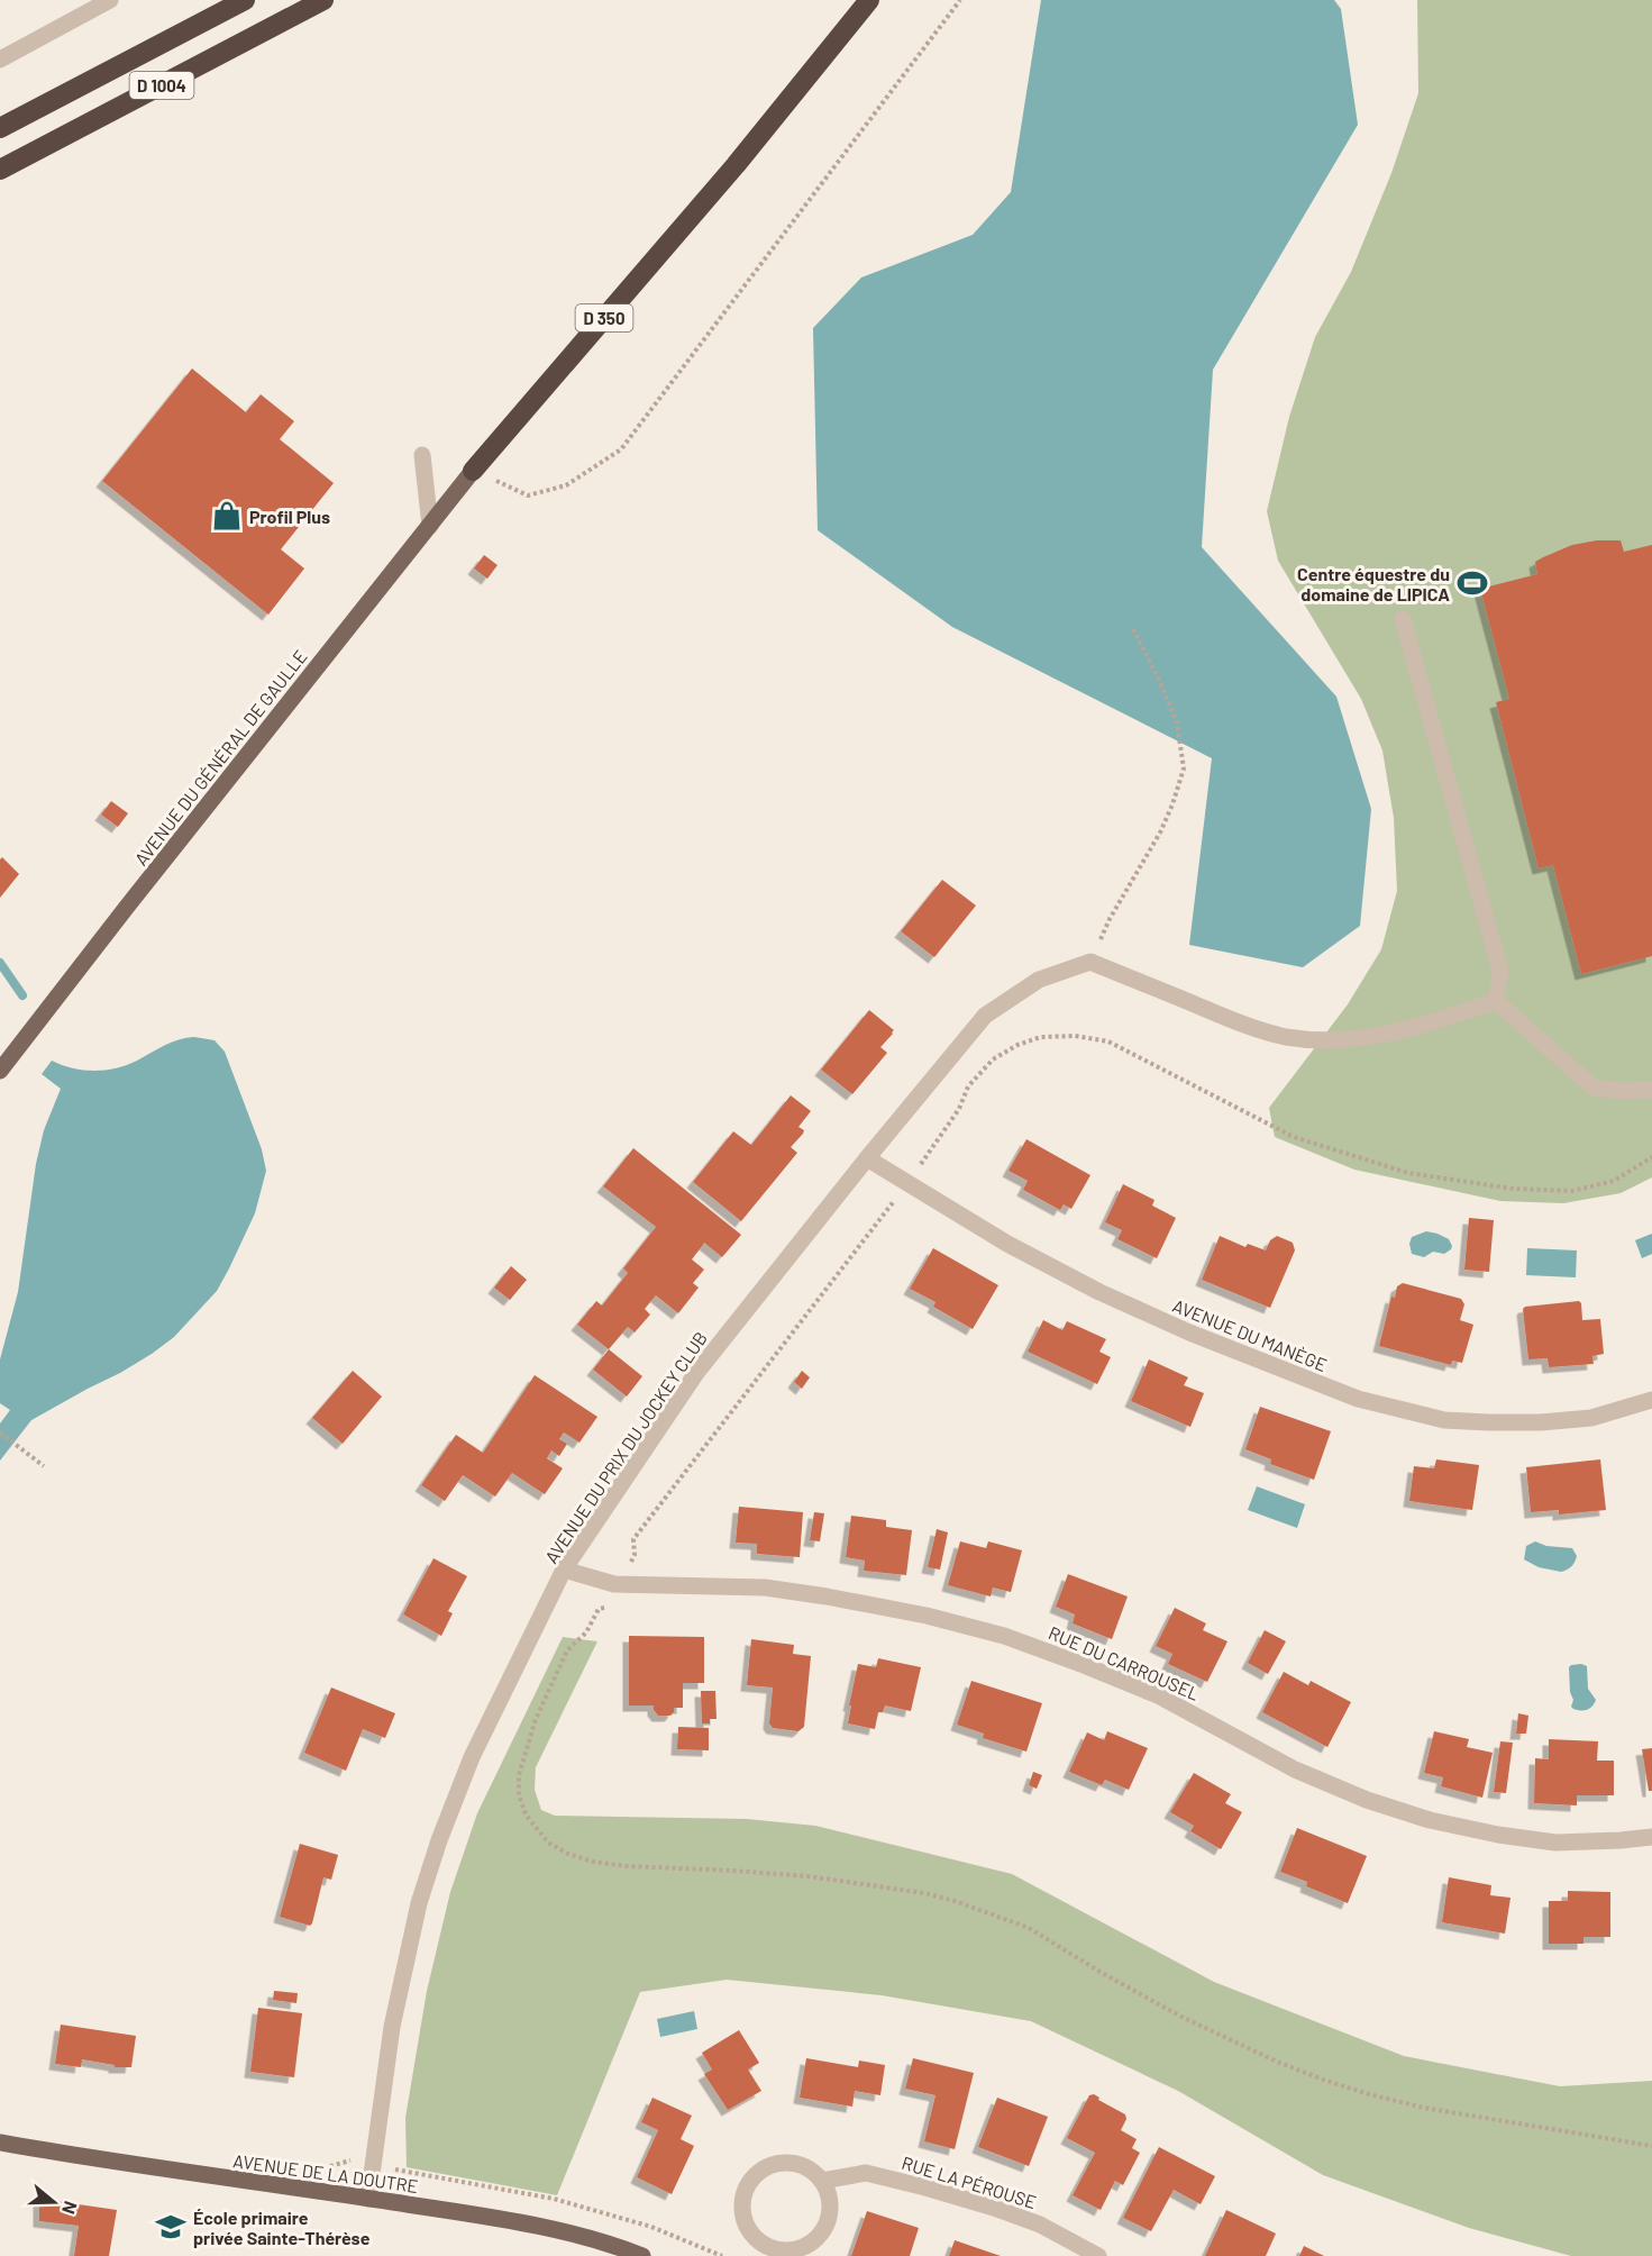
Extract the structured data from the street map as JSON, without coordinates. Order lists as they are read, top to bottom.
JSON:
{
  "streets": {
    "highway": ["D 1004", "D 350"],
    "main road": ["AVENUE DU GÉNÉRAL DE GAULLE", "AVENUE DE LA DOUTRE"],
    "street": [
      "AVENUE DU MANÈGE",
      "AVENUE DU PRIX DU JOCKEY CLUB",
      "RUE DU CARROUSEL",
      "RUE LA PÉROUSE"
    ]
  },
  "crossings": [
    ["D 350", "AVENUE DU GÉNÉRAL DE GAULLE"],
    ["AVENUE DU MANÈGE", "AVENUE DU PRIX DU JOCKEY CLUB"],
    ["AVENUE DU PRIX DU JOCKEY CLUB", "RUE DU CARROUSEL"],
    ["AVENUE DU PRIX DU JOCKEY CLUB", "AVENUE DE LA DOUTRE"]
  ],
  "places": {
    "shop": ["Profil Plus"],
    "sports": ["Centre équestre du domaine de LIPICA"],
    "school or university": ["École primaire privée Sainte-Thérèse"]
  },
  "north": "right"
}
